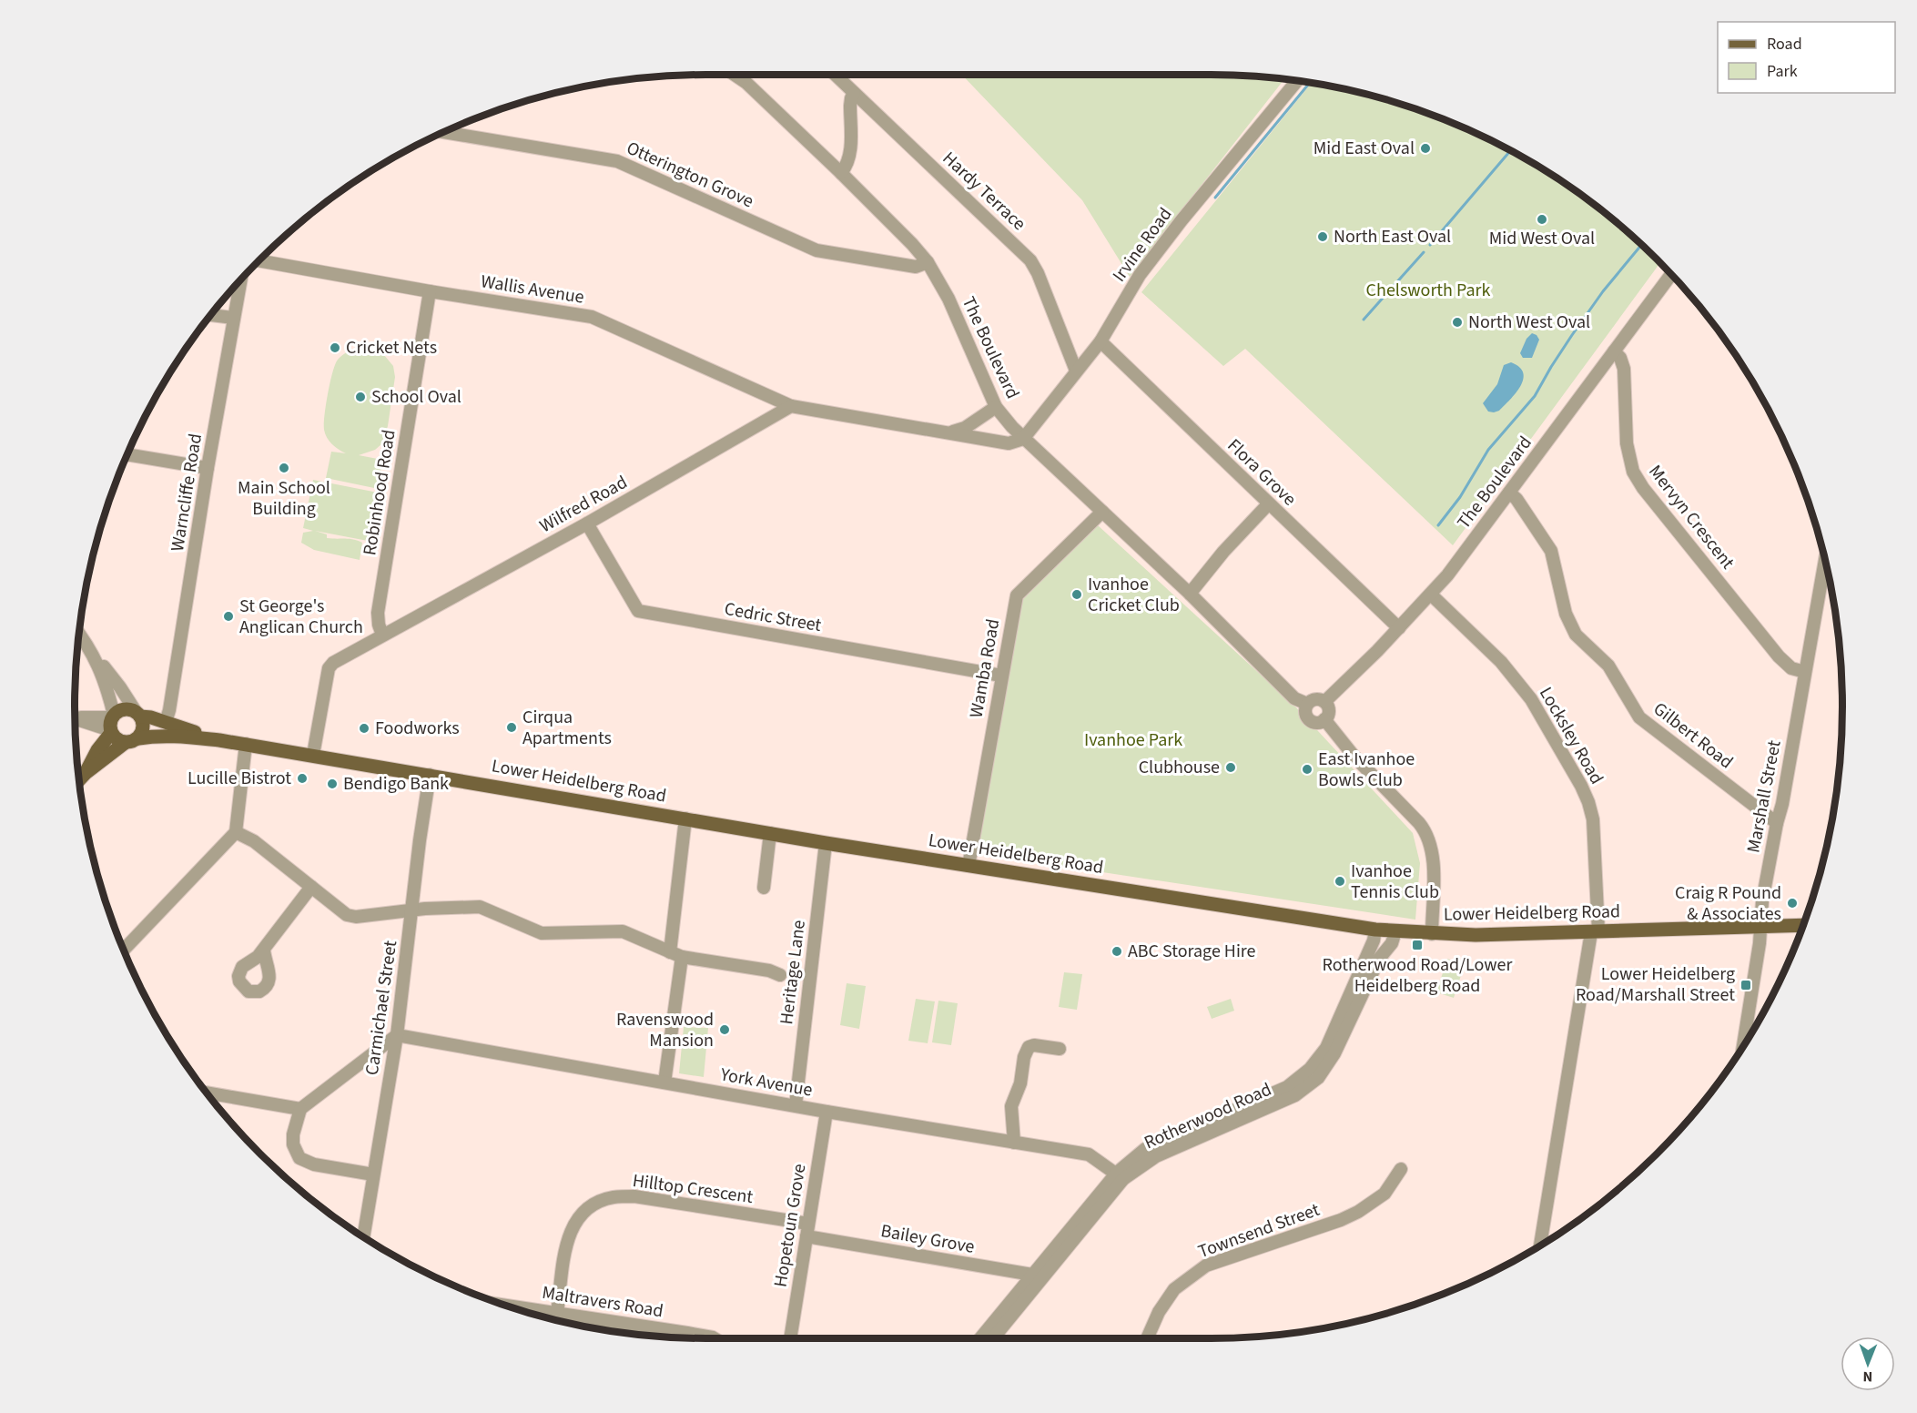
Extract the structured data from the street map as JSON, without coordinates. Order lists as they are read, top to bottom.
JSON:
{
  "streets": {
    "main road": ["Lower Heidelberg Road"],
    "street": [
      "Otterington Grove",
      "Hardy Terrace",
      "Irvine Road",
      "Wallis Avenue",
      "The Boulevard",
      "Flora Grove",
      "Warncliffe Road",
      "Robinhood Road",
      "Wilfred Road",
      "Mervyn Crescent",
      "Cedric Street",
      "Wamba Road",
      "Locksley Road",
      "Gilbert Road",
      "Marshall Street",
      "Heritage Lane",
      "Carmichael Street",
      "York Avenue",
      "Rotherwood Road",
      "Hilltop Crescent",
      "Hopetoun Grove",
      "Townsend Street",
      "Bailey Grove",
      "Maltravers Road"
    ]
  },
  "crossings": [
    ["Otterington Grove", "The Boulevard"],
    ["Hardy Terrace", "Irvine Road"],
    ["Irvine Road", "The Boulevard"],
    ["Irvine Road", "Flora Grove"],
    ["Wallis Avenue", "Robinhood Road"],
    ["Wallis Avenue", "Wilfred Road"],
    ["The Boulevard", "Flora Grove"],
    ["The Boulevard", "Mervyn Crescent"],
    ["The Boulevard", "Wamba Road"],
    ["The Boulevard", "Locksley Road"],
    ["The Boulevard", "Gilbert Road"],
    ["Warncliffe Road", "Lower Heidelberg Road"],
    ["Robinhood Road", "Wilfred Road"],
    ["Wilfred Road", "Cedric Street"],
    ["Wilfred Road", "Lower Heidelberg Road"],
    ["Mervyn Crescent", "Marshall Street"],
    ["Cedric Street", "Wamba Road"],
    ["Wamba Road", "Lower Heidelberg Road"],
    ["Locksley Road", "Lower Heidelberg Road"],
    ["Gilbert Road", "Marshall Street"],
    ["Lower Heidelberg Road", "Marshall Street"],
    ["Lower Heidelberg Road", "Heritage Lane"],
    ["Lower Heidelberg Road", "Carmichael Street"],
    ["Lower Heidelberg Road", "Rotherwood Road"],
    ["Heritage Lane", "York Avenue"],
    ["Carmichael Street", "York Avenue"],
    ["York Avenue", "Rotherwood Road"],
    ["York Avenue", "Hopetoun Grove"],
    ["Rotherwood Road", "Bailey Grove"],
    ["Hilltop Crescent", "Hopetoun Grove"],
    ["Hilltop Crescent", "Bailey Grove"],
    ["Hilltop Crescent", "Maltravers Road"],
    ["Hopetoun Grove", "Bailey Grove"]
  ],
  "parks": ["Chelsworth Park", "Ivanhoe Park"],
  "places": {
    "other": [
      "Mid East Oval",
      "Mid West Oval",
      "North East Oval",
      "North West Oval",
      "Cricket Nets",
      "School Oval",
      "Main School Building",
      "Ivanhoe Cricket Club",
      "St George's Anglican Church",
      "Cirqua Apartments",
      "Foodworks",
      "Clubhouse",
      "East Ivanhoe Bowls Club",
      "Lucille Bistrot",
      "Bendigo Bank",
      "Ivanhoe Tennis Club",
      "Craig R Pound & Associates",
      "ABC Storage Hire",
      "Ravenswood Mansion"
    ],
    "transit": ["Rotherwood Road/Lower Heidelberg Road", "Lower Heidelberg Road/Marshall Street"]
  },
  "legend": ["Road", "Park"],
  "north": "bottom"
}
